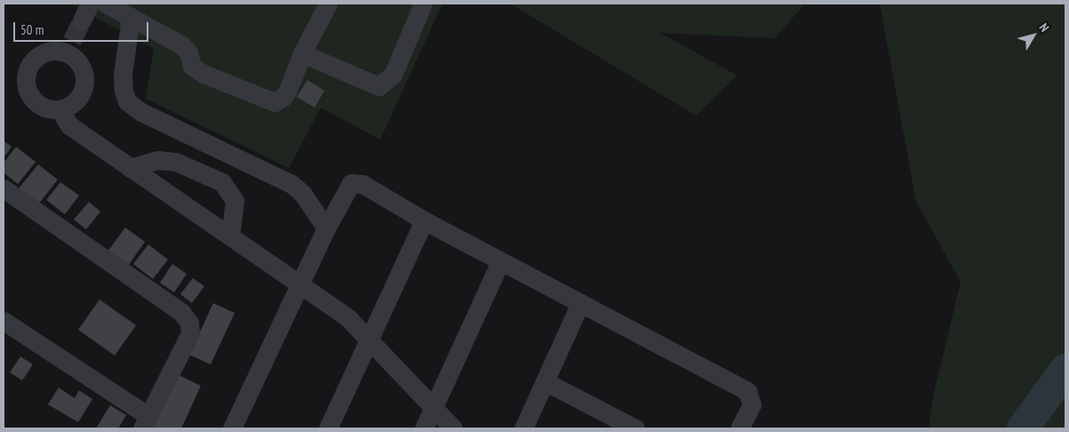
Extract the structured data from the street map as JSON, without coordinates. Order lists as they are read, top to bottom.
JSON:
{
  "scale_bar": "50 m",
  "north": "top right"
}
